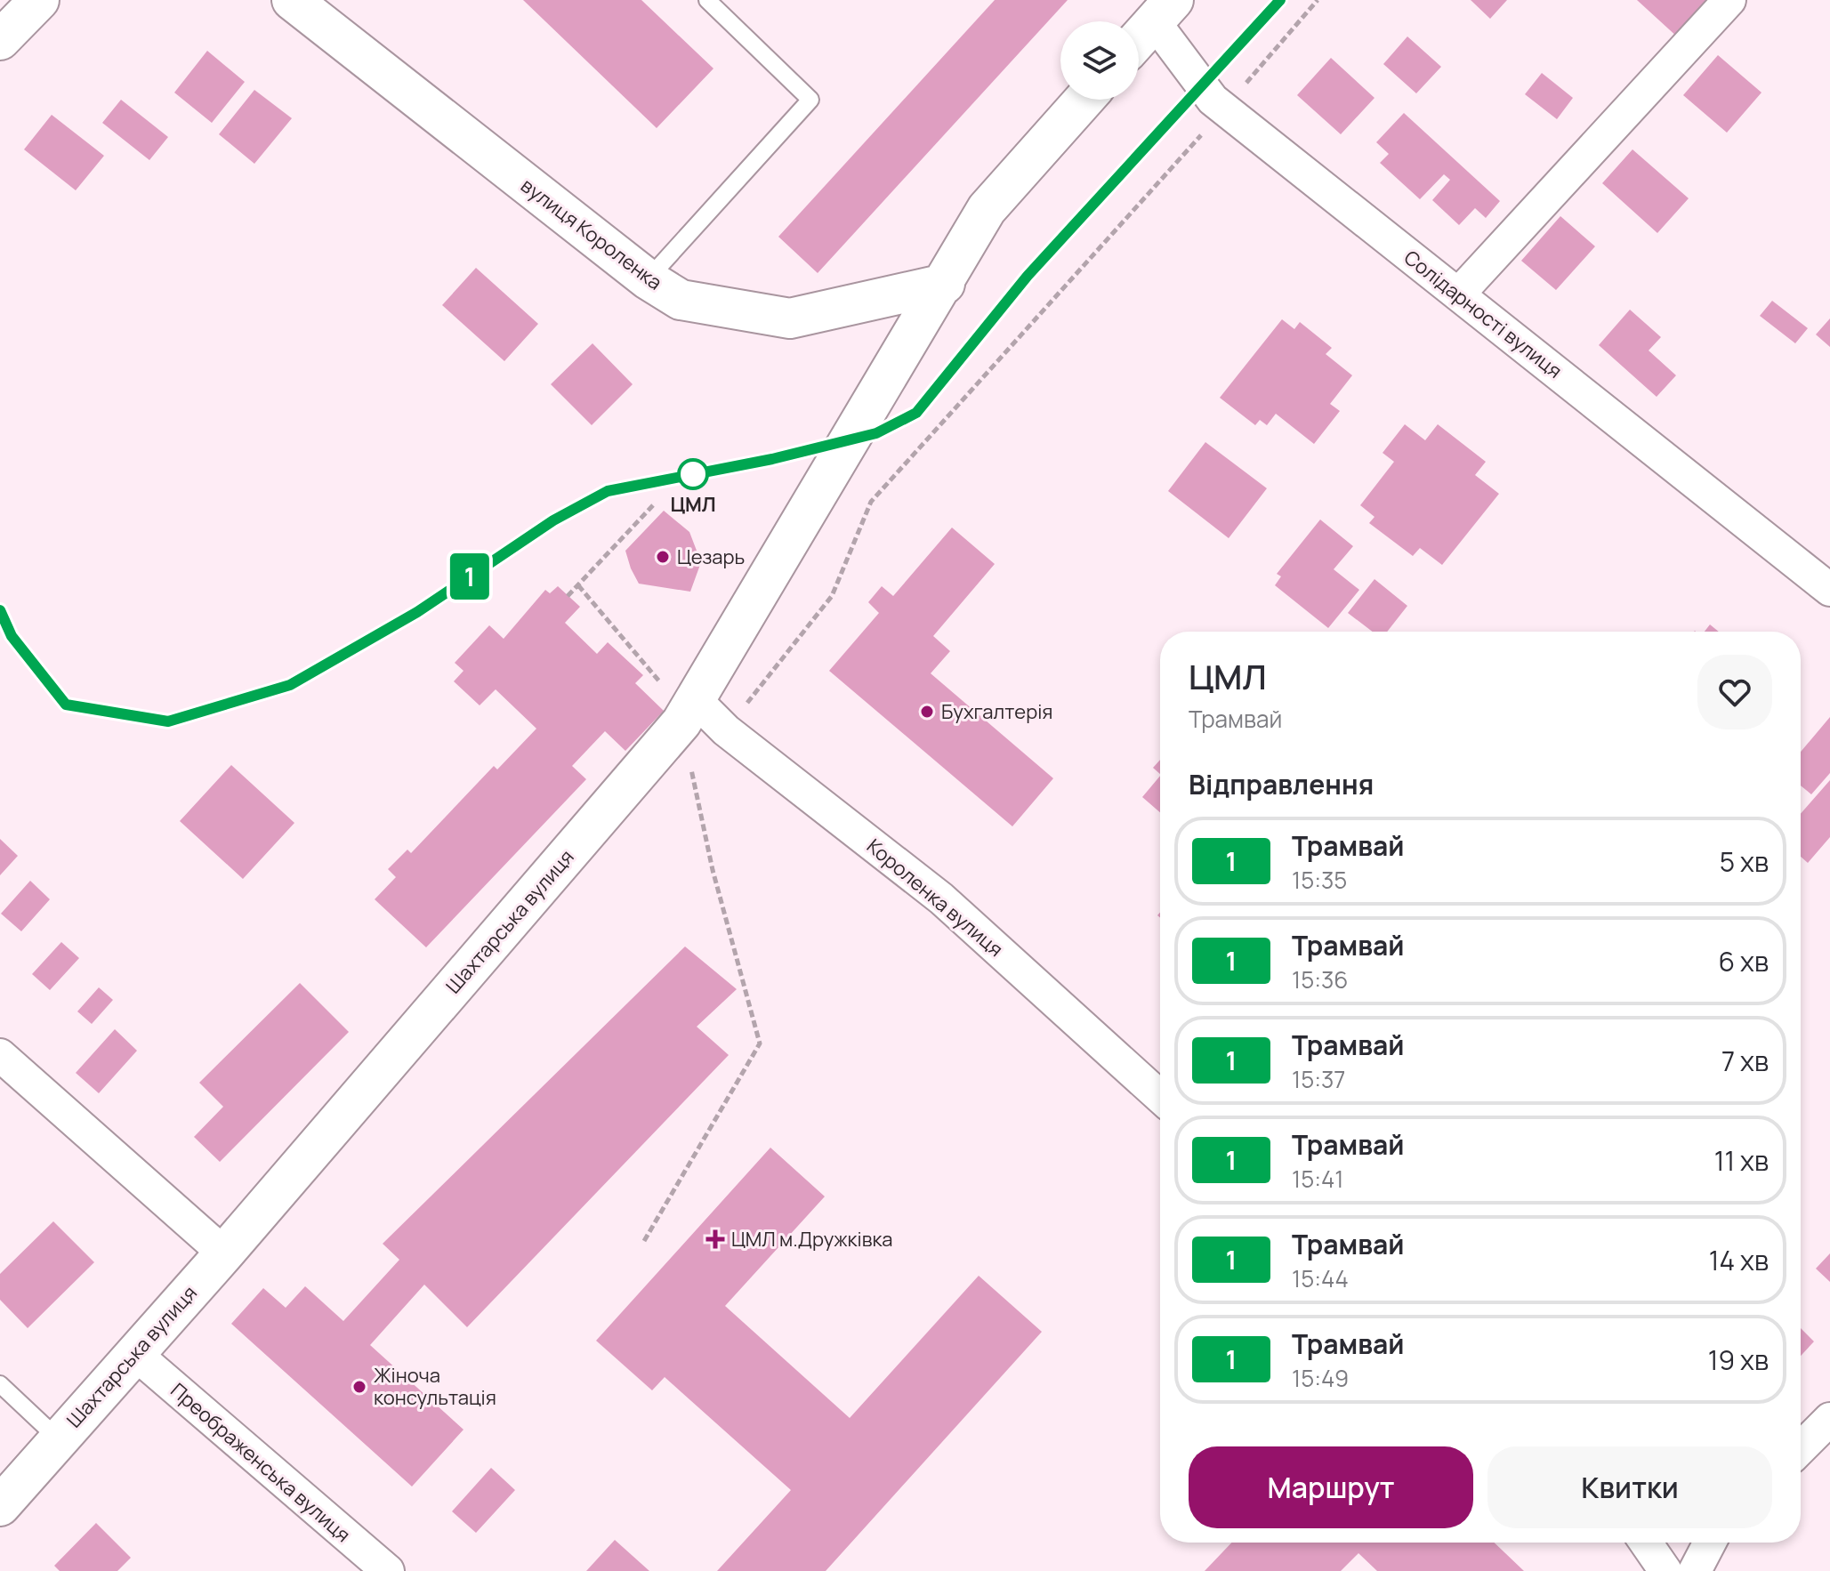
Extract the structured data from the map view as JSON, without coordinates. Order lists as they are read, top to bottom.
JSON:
{
  "streets": {
    "street": [
      "вулиця Короленка",
      "Солідарності вулиця",
      "Короленка вулиця",
      "Шахтарська вулиця",
      "Преображенська вулиця"
    ]
  },
  "crossings": [
    ["вулиця Короленка", "Шахтарська вулиця"],
    ["Короленка вулиця", "Шахтарська вулиця"],
    ["Шахтарська вулиця", "Преображенська вулиця"]
  ],
  "places": {
    "other": [
      "ЦМЛ",
      "Цезарь",
      "Бухгалтерія",
      "Жіноча консультація"
    ],
    "health": ["ЦМЛ м.Дружківка"]
  },
  "lines": ["tram line 1"],
  "page": {
    "on_map": "1",
    "heading": [
      ["ЦМЛ", "Трамвай"],
      "Відправлення"
    ],
    "list": [
      {
        "mark": "1",
        "name": "Трамвай",
        "note": "15:35",
        "value": "5 хв"
      },
      {
        "mark": "1",
        "name": "Трамвай",
        "note": "15:36",
        "value": "6 хв"
      },
      {
        "mark": "1",
        "name": "Трамвай",
        "note": "15:37",
        "value": "7 хв"
      },
      {
        "mark": "1",
        "name": "Трамвай",
        "note": "15:41",
        "value": "11 хв"
      },
      {
        "mark": "1",
        "name": "Трамвай",
        "note": "15:44",
        "value": "14 хв"
      },
      {
        "mark": "1",
        "name": "Трамвай",
        "note": "15:49",
        "value": "19 хв"
      }
    ],
    "buttons": ["Маршрут", "Квитки"]
  }
}
